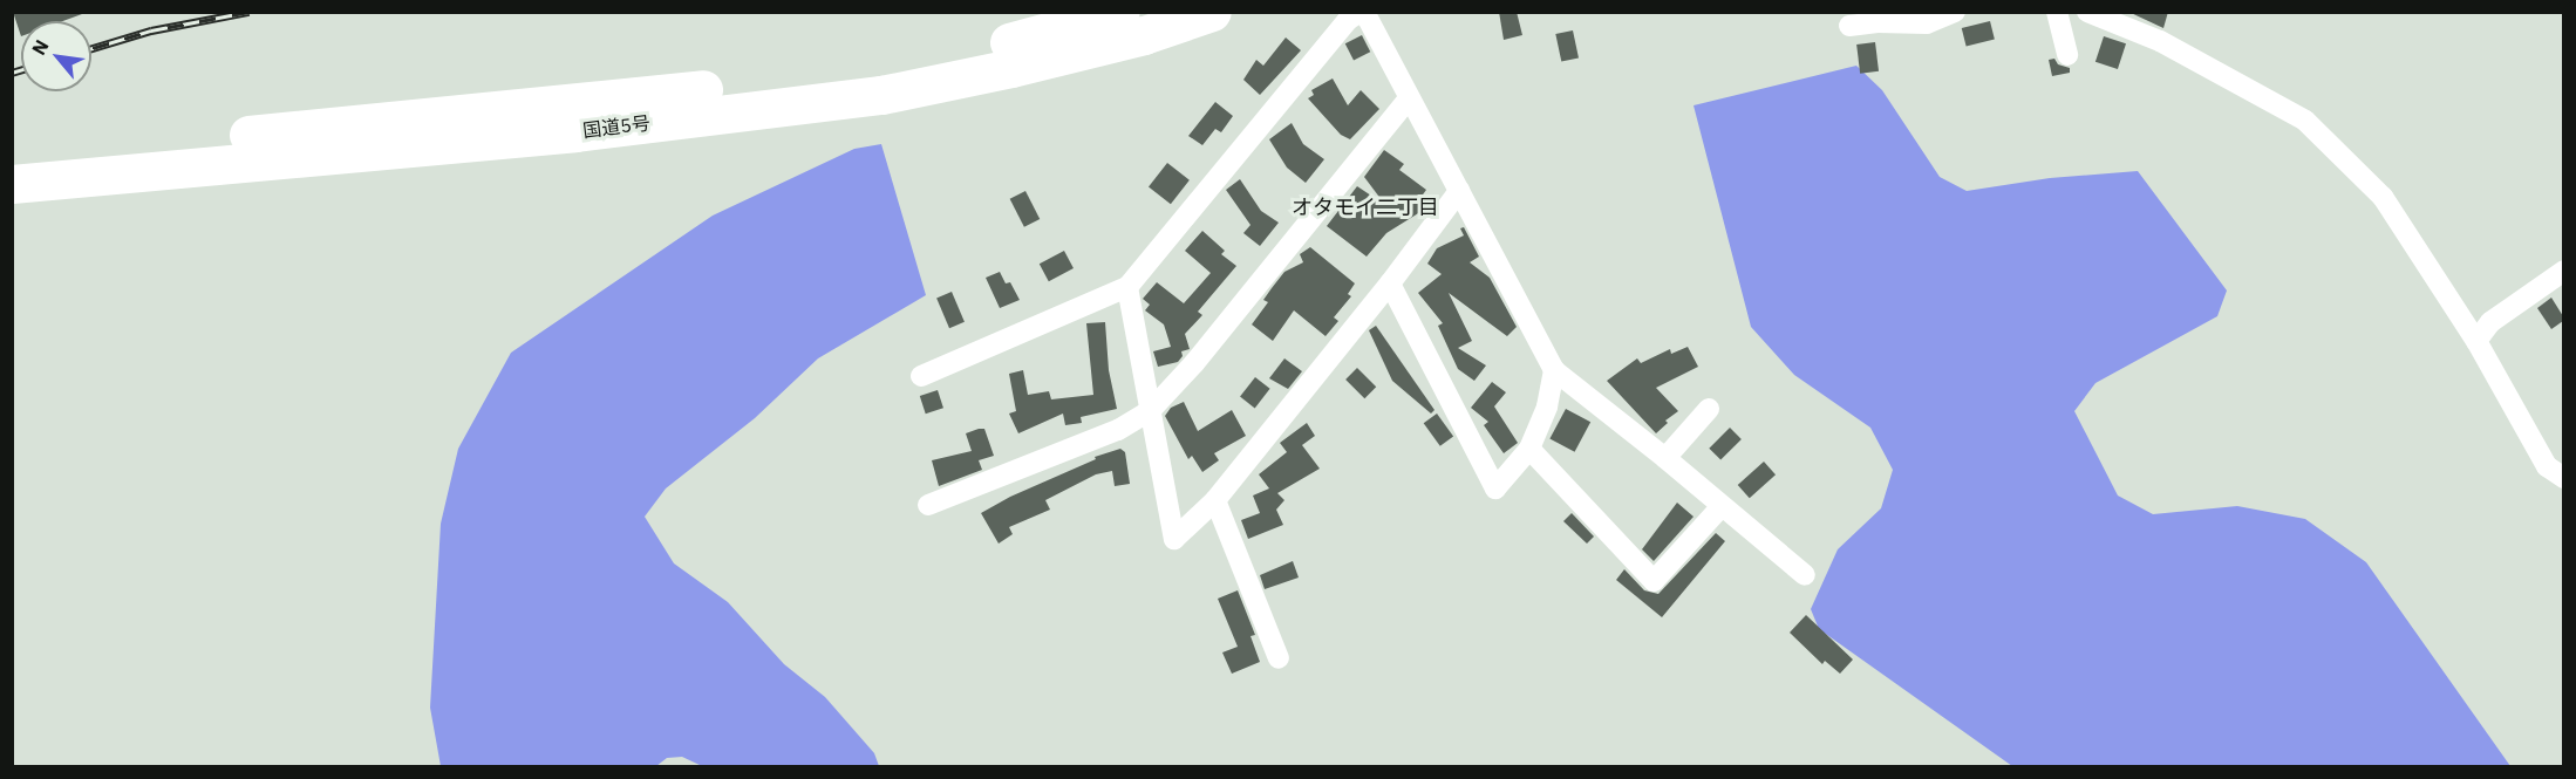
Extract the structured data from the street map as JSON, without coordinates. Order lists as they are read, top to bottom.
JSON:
{
  "streets": {
    "highway": ["国道5号"]
  },
  "districts": ["オタモイ二丁目"],
  "north": "top left"
}
